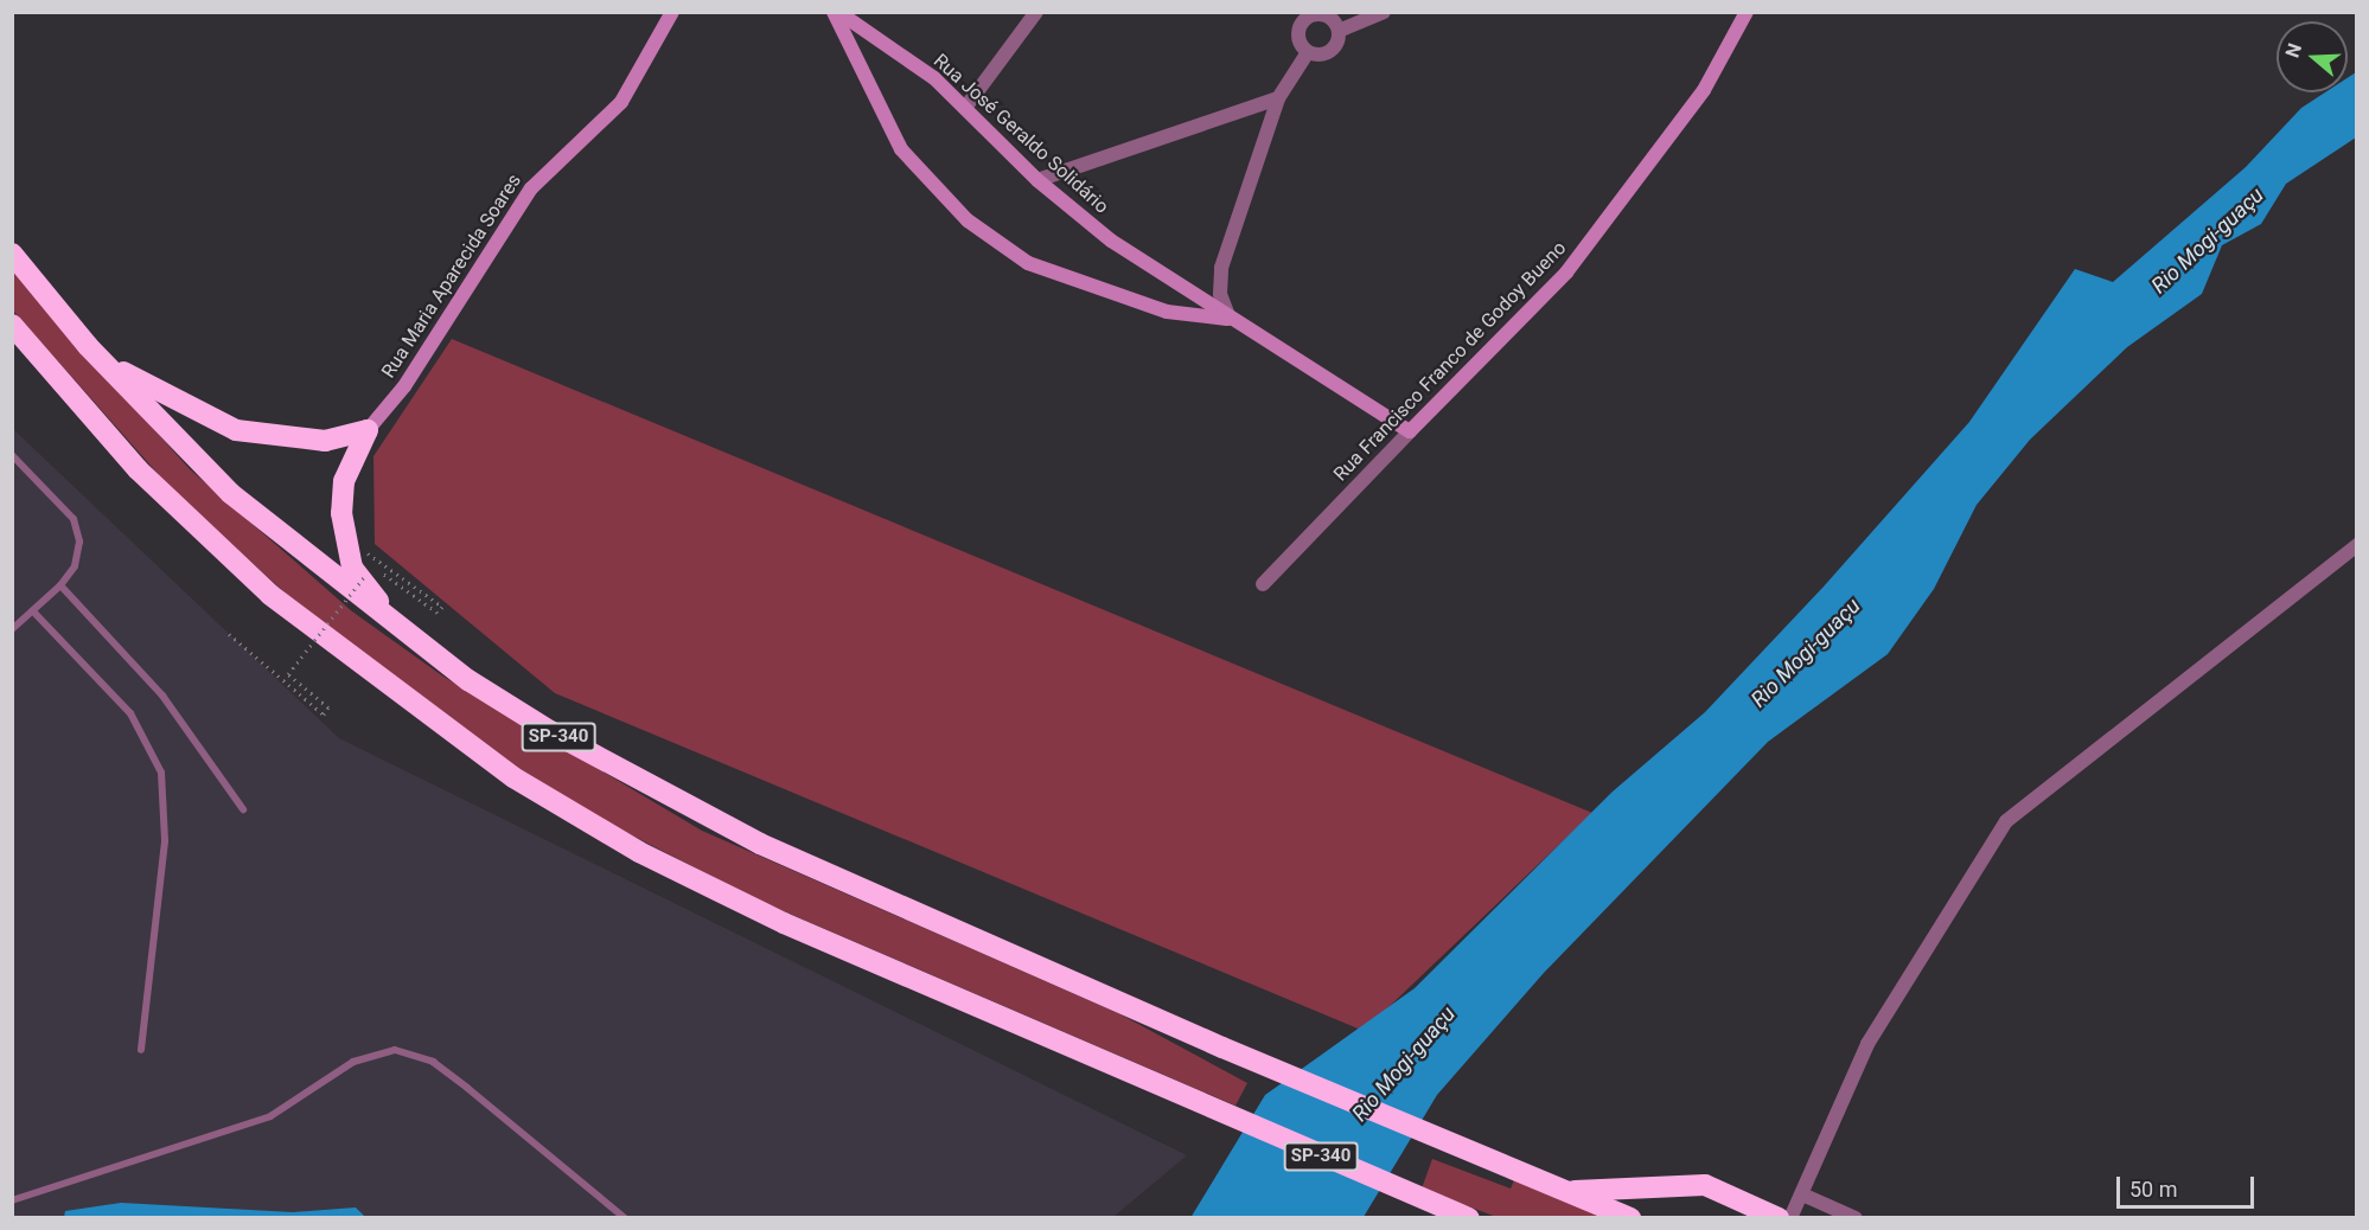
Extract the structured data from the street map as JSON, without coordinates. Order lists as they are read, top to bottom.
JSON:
{
  "streets": {
    "highway": ["SP-340"],
    "street": ["Rua José Geraldo Solidário", "Rua Maria Aparecida Soares", "Rua Francisco Franco de Godoy Bueno"]
  },
  "water": ["Rio Mogi-guaçu"],
  "scale_bar": "50 m",
  "north": "left"
}
